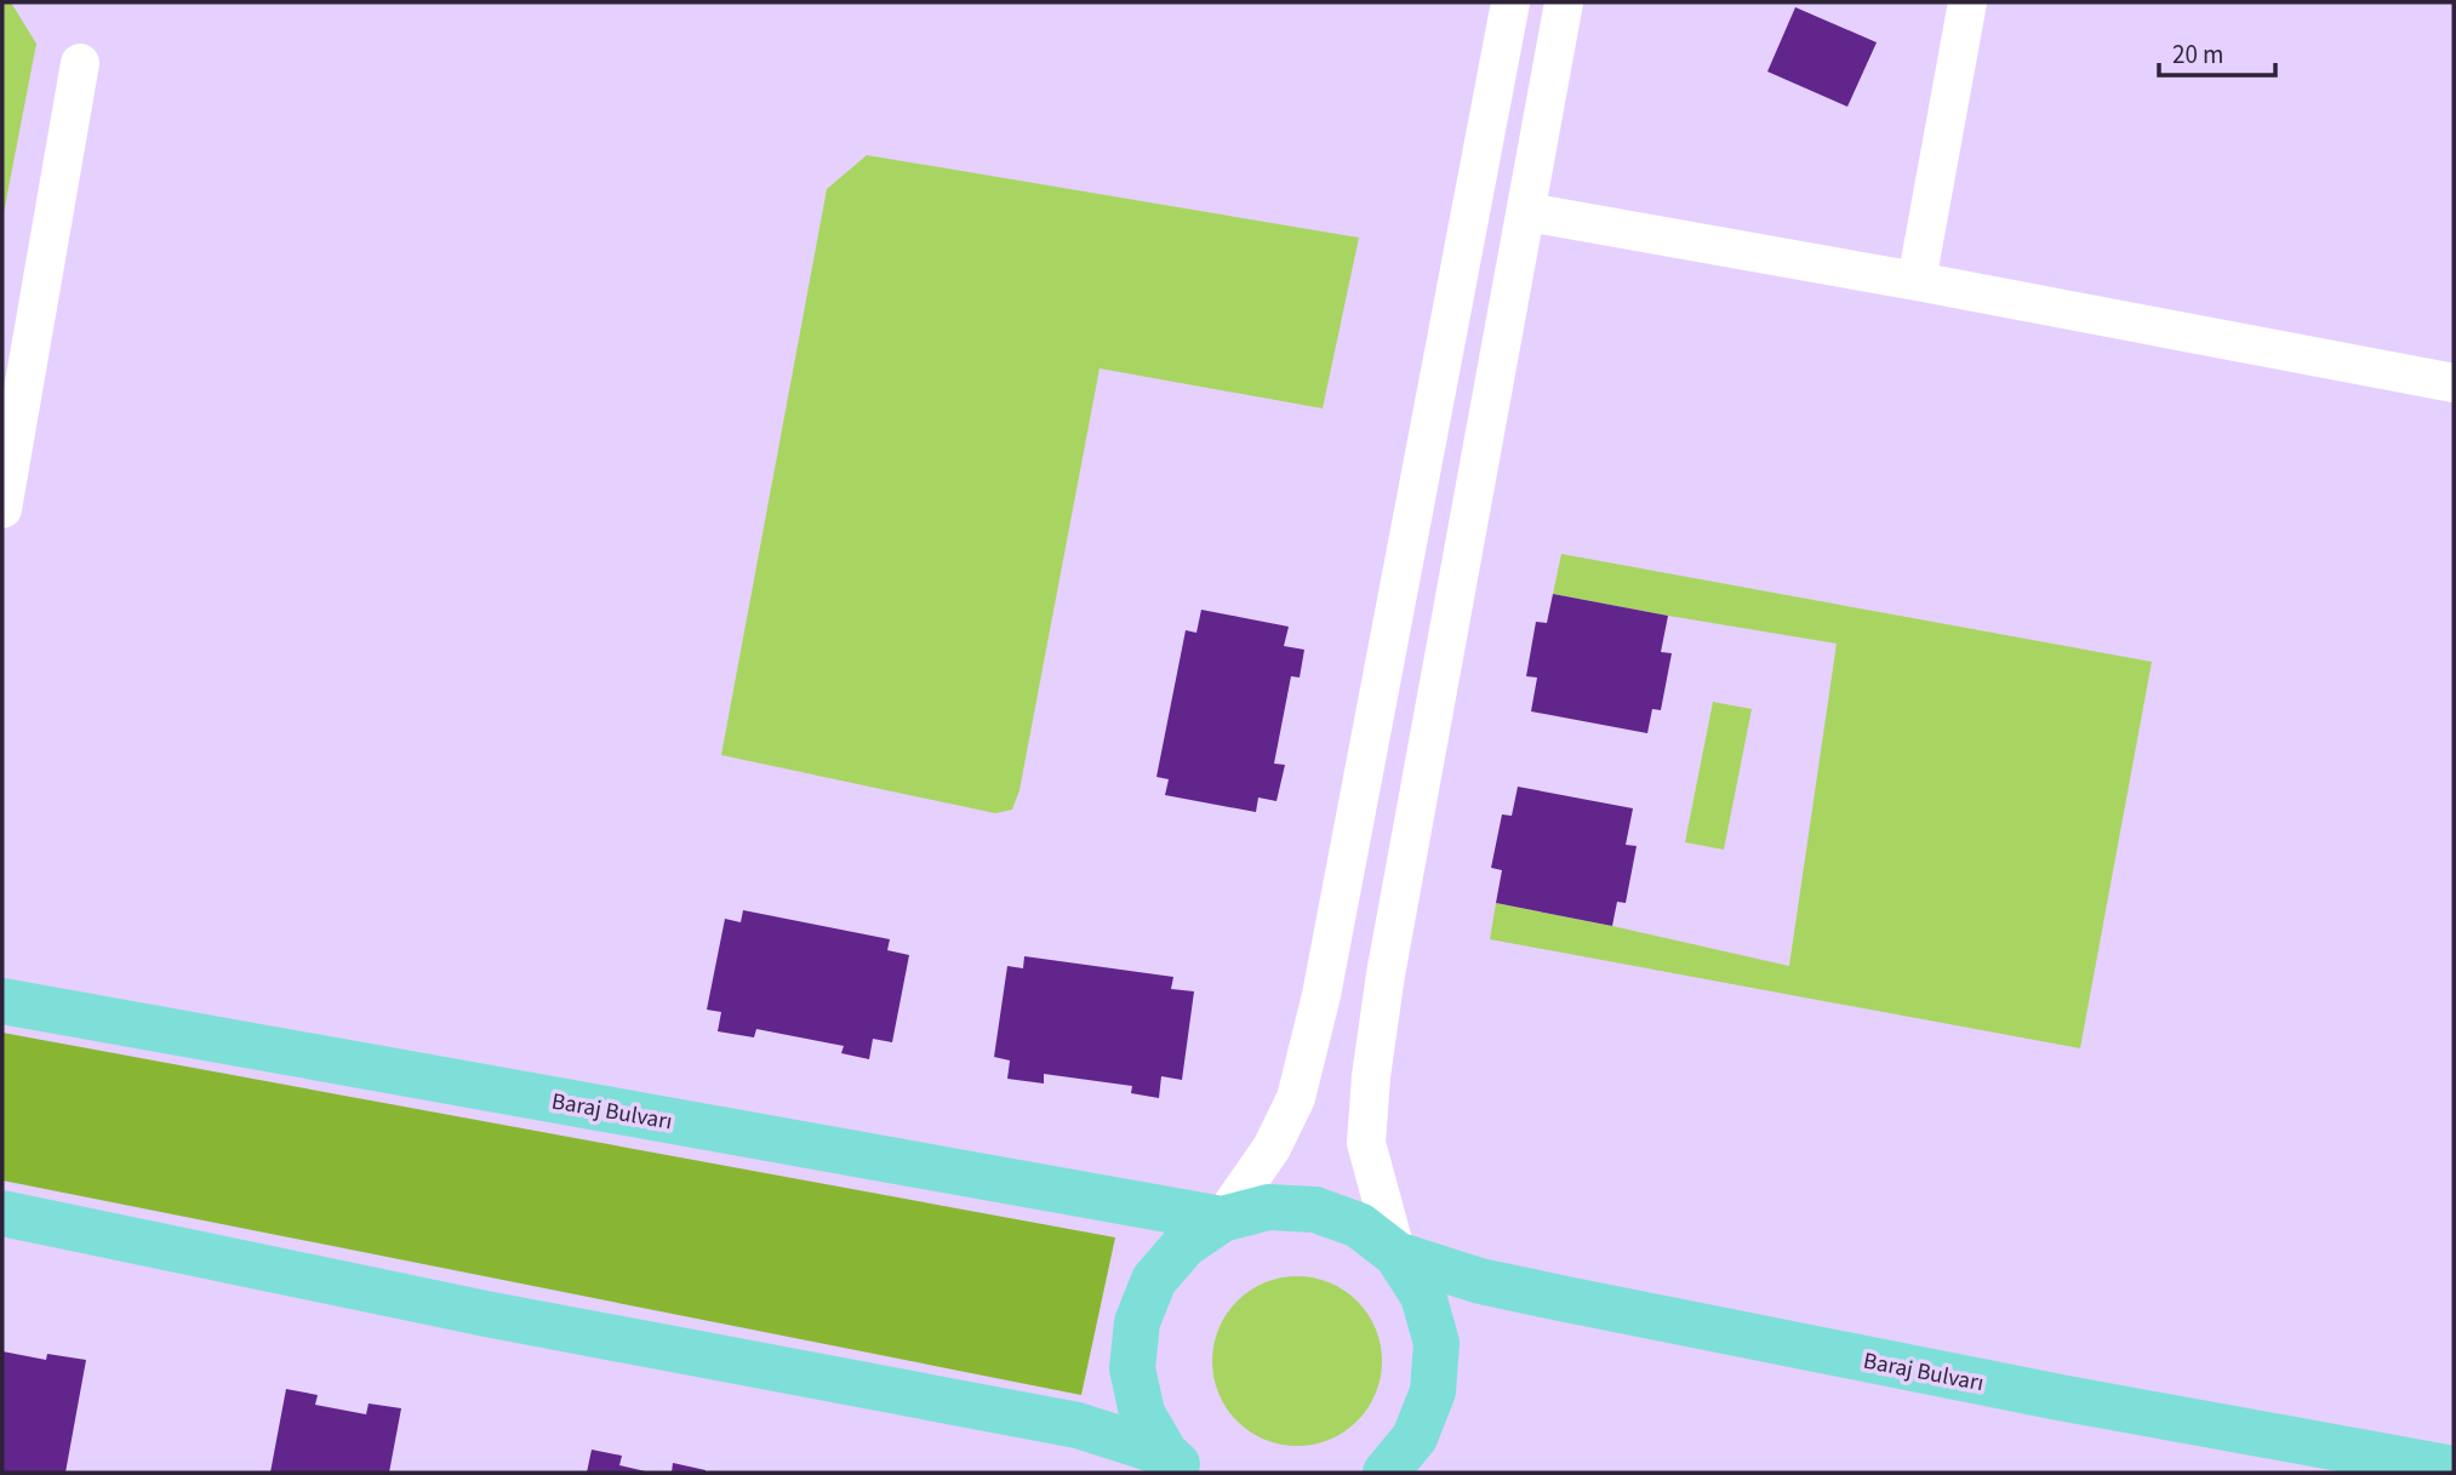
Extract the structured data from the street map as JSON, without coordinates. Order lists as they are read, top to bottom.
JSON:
{
  "streets": {
    "main road": ["Baraj Bulvarı"]
  },
  "scale_bar": "20 m"
}
